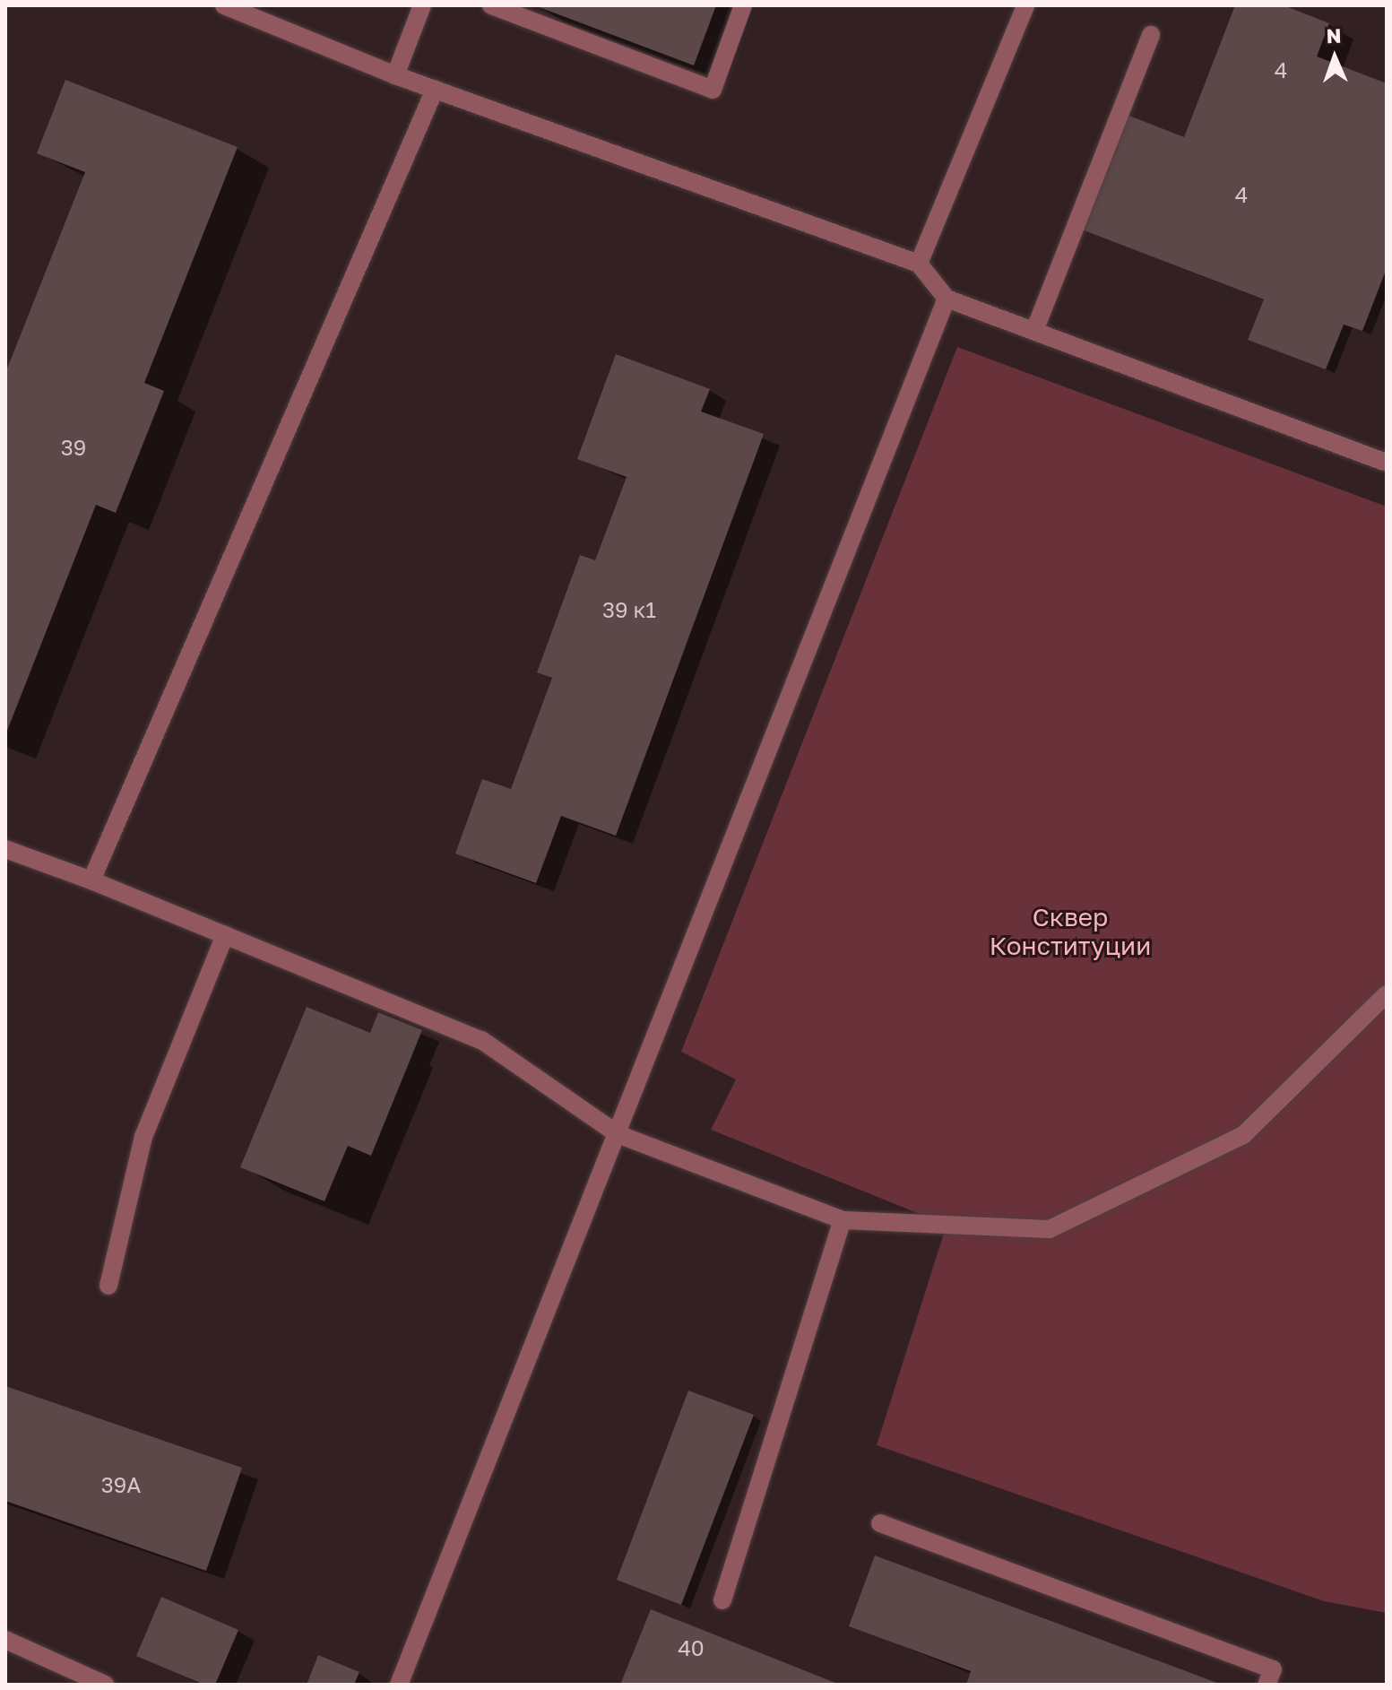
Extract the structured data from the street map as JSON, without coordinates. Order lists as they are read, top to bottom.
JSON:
{
  "parks": ["Сквер Конституции"],
  "house_numbers": [
    "4",
    "4",
    "39",
    "39 к1",
    "39А",
    "40"
  ],
  "north": "top"
}
